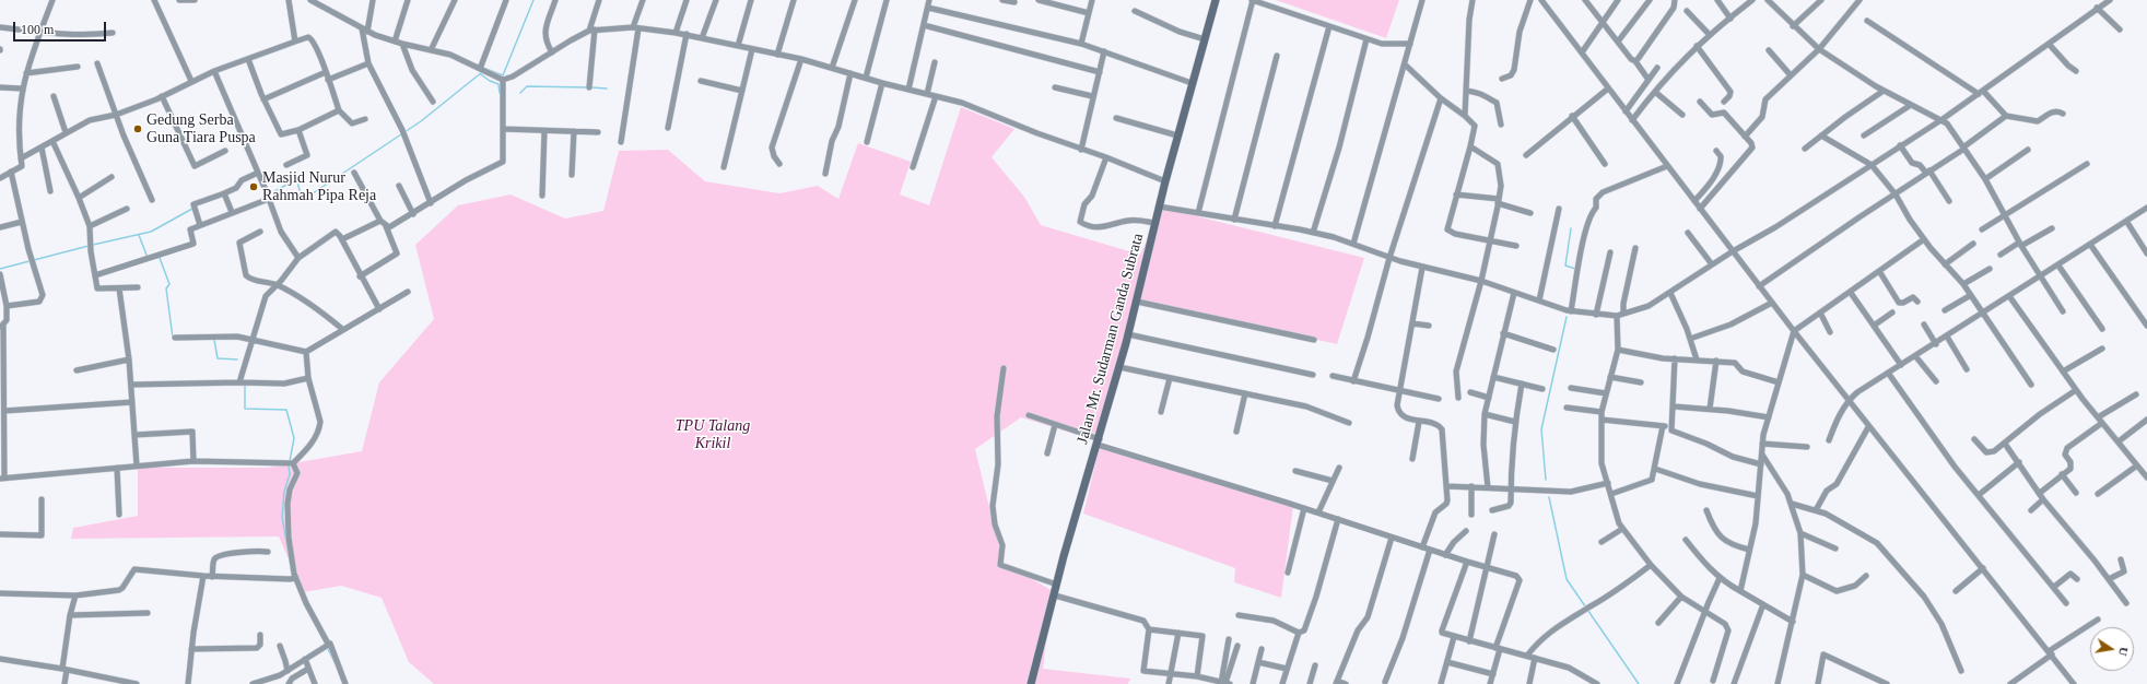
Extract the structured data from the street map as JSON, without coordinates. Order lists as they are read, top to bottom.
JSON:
{
  "streets": {
    "street": ["Jalan Mr. Sudarman Ganda Subrata"]
  },
  "parks": ["TPU Talang Krikil"],
  "places": ["Gedung Serba Guna Tiara Puspa", "Masjid Nurur Rahmah Pipa Reja"],
  "scale_bar": "100 m",
  "north": "right"
}
